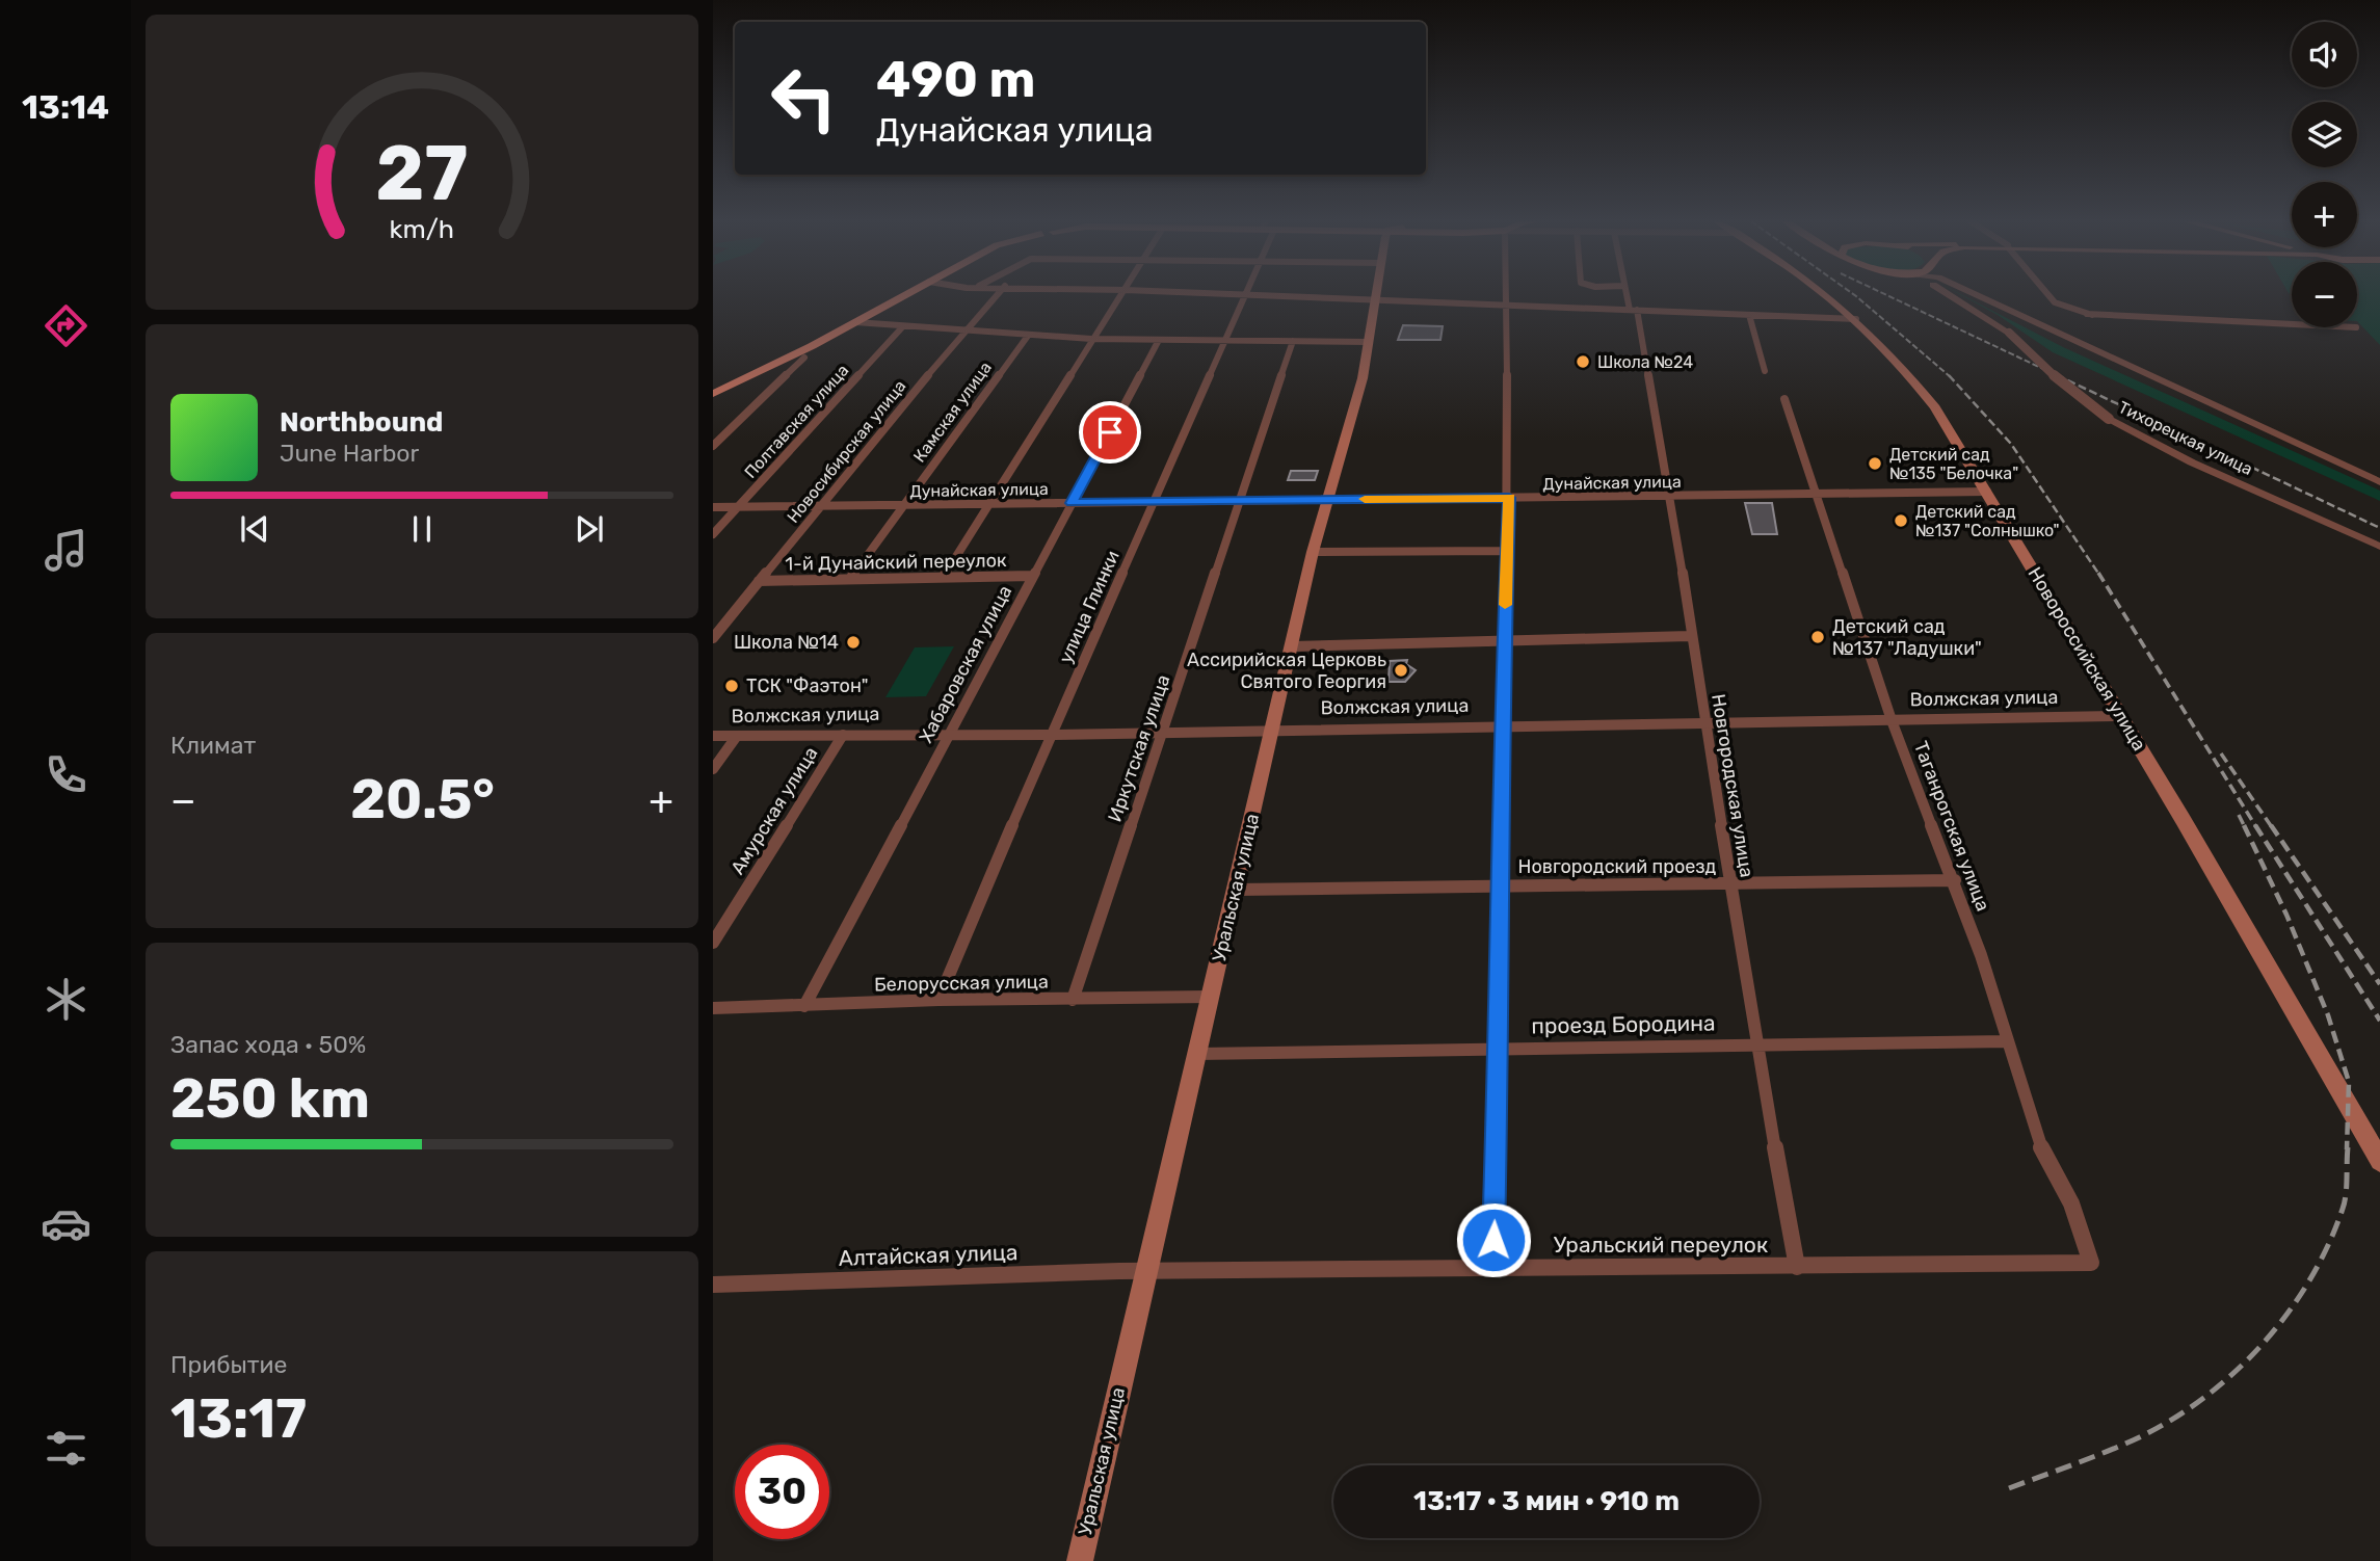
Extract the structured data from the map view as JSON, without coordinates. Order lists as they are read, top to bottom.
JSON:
{
  "streets": {
    "main road": ["Новороссийская улица", "Уральская улица"],
    "street": [
      "Камская улица",
      "Полтавская улица",
      "Тихорецкая улица",
      "Новосибирская улица",
      "Дунайская улица",
      "1-й Дунайский переулок",
      "улица Глинки",
      "Хабаровская улица",
      "Волжская улица",
      "Иркутская улица",
      "Новгородская улица",
      "Амурская улица",
      "Таганрогская улица",
      "Новгородский проезд",
      "Белорусская улица",
      "проезд Бородина",
      "Уральский переулок",
      "Алтайская улица"
    ]
  },
  "crossings": [
    ["Камская улица", "Дунайская улица"],
    ["Камская улица", "1-й Дунайский переулок"],
    ["Полтавская улица", "Дунайская улица"],
    ["Новосибирская улица", "Дунайская улица"],
    ["Новосибирская улица", "1-й Дунайский переулок"],
    ["Дунайская улица", "улица Глинки"],
    ["Дунайская улица", "Новороссийская улица"],
    ["Дунайская улица", "Хабаровская улица"],
    ["Дунайская улица", "Иркутская улица"],
    ["Дунайская улица", "Новгородская улица"],
    ["Дунайская улица", "Таганрогская улица"],
    ["Дунайская улица", "Уральская улица"],
    ["1-й Дунайский переулок", "Хабаровская улица"],
    ["улица Глинки", "Волжская улица"],
    ["улица Глинки", "Белорусская улица"],
    ["Новороссийская улица", "Волжская улица"],
    ["Хабаровская улица", "Волжская улица"],
    ["Хабаровская улица", "Белорусская улица"],
    ["Волжская улица", "Иркутская улица"],
    ["Волжская улица", "Новгородская улица"],
    ["Волжская улица", "Амурская улица"],
    ["Волжская улица", "Таганрогская улица"],
    ["Волжская улица", "Уральская улица"],
    ["Иркутская улица", "Белорусская улица"],
    ["Новгородская улица", "Новгородский проезд"],
    ["Новгородская улица", "проезд Бородина"],
    ["Новгородская улица", "Уральский переулок"],
    ["Таганрогская улица", "Новгородский проезд"],
    ["Таганрогская улица", "проезд Бородина"],
    ["Таганрогская улица", "Уральский переулок"],
    ["Новгородский проезд", "Уральская улица"],
    ["Уральская улица", "Белорусская улица"],
    ["Уральская улица", "проезд Бородина"],
    ["Уральская улица", "Уральский переулок"],
    ["Уральская улица", "Алтайская улица"],
    ["Уральский переулок", "Алтайская улица"]
  ],
  "places": [
    "Школа №24",
    "Детский сад №135 \"Белочка\"",
    "Детский сад №137 \"Солнышко\"",
    "Детский сад №137 \"Ладушки\"",
    "Школа №14",
    "Ассирийская Церковь Святого Георгия",
    "ТСК \"Фаэтон\""
  ],
  "page": {
    "tabs": "13:14",
    "map_buttons": ["+", "−"],
    "turn": ["490 m", "Дунайская улица"],
    "song": ["Northbound", "June Harbor"],
    "tile": [
      "Климат",
      ["Запас хода · 50%", "250 km"],
      ["Прибытие", "13:17"]
    ],
    "heat": ["−", "20.5°", "+"],
    "limit": "30",
    "trip": "13:17 · 3 мин · 910 m",
    "gauge": ["27", "km/h"]
  }
}
